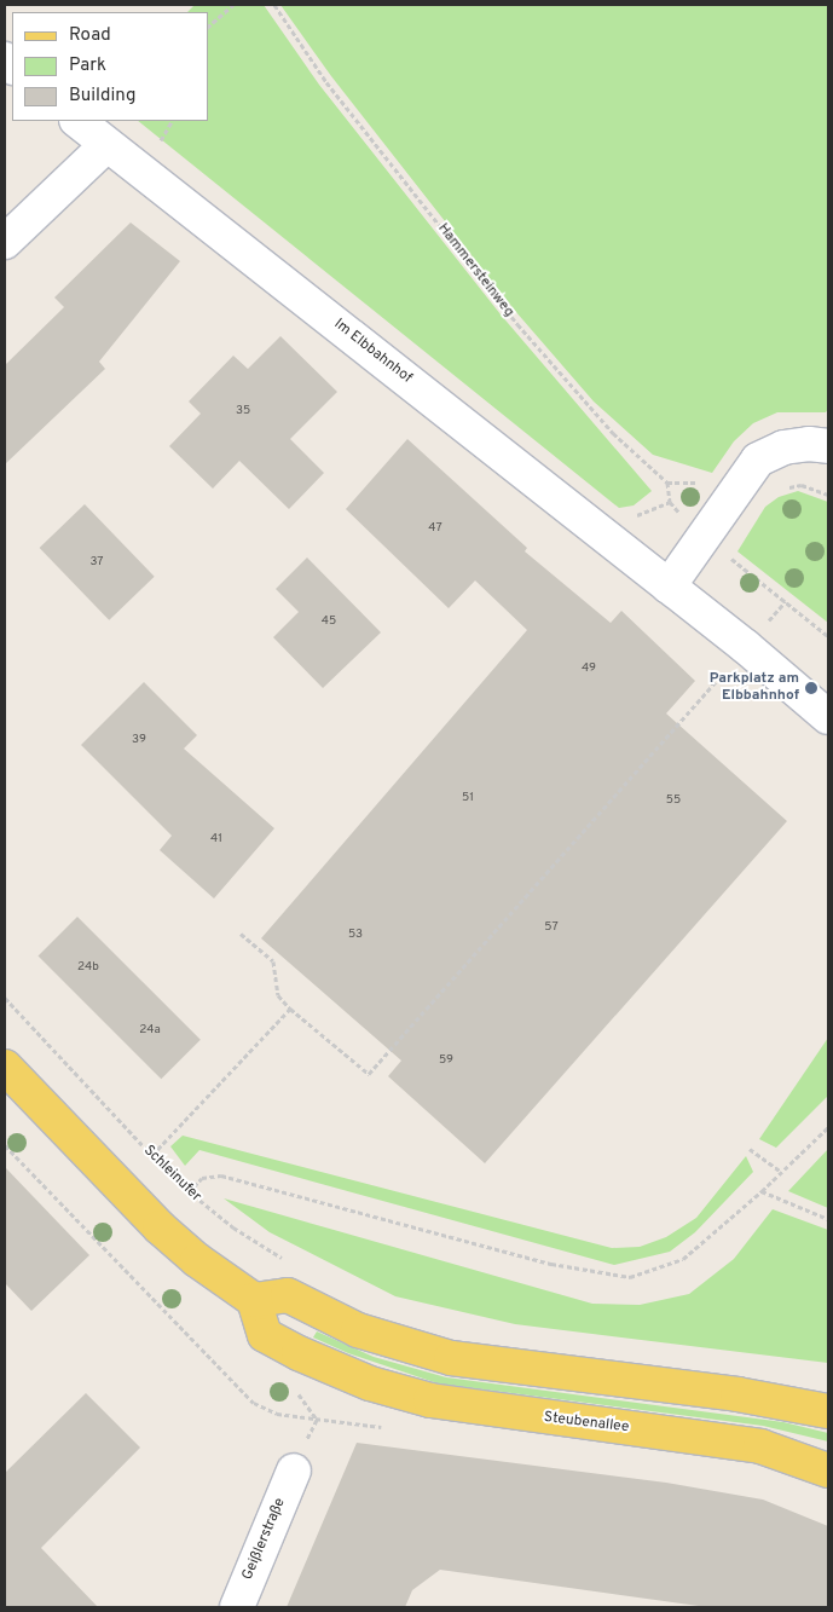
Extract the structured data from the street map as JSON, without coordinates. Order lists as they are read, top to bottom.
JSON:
{
  "streets": {
    "main road": ["Steubenallee"],
    "street": ["Im Elbbahnhof", "Geißlerstraße"],
    "path": ["Hammersteinweg", "Schleinufer"]
  },
  "places": ["Parkplatz am Elbbahnhof"],
  "house_numbers": [
    "35",
    "47",
    "37",
    "45",
    "49",
    "39",
    "51",
    "55",
    "41",
    "57",
    "53",
    "24b",
    "24a",
    "59"
  ],
  "legend": ["Road", "Park", "Building"]
}
